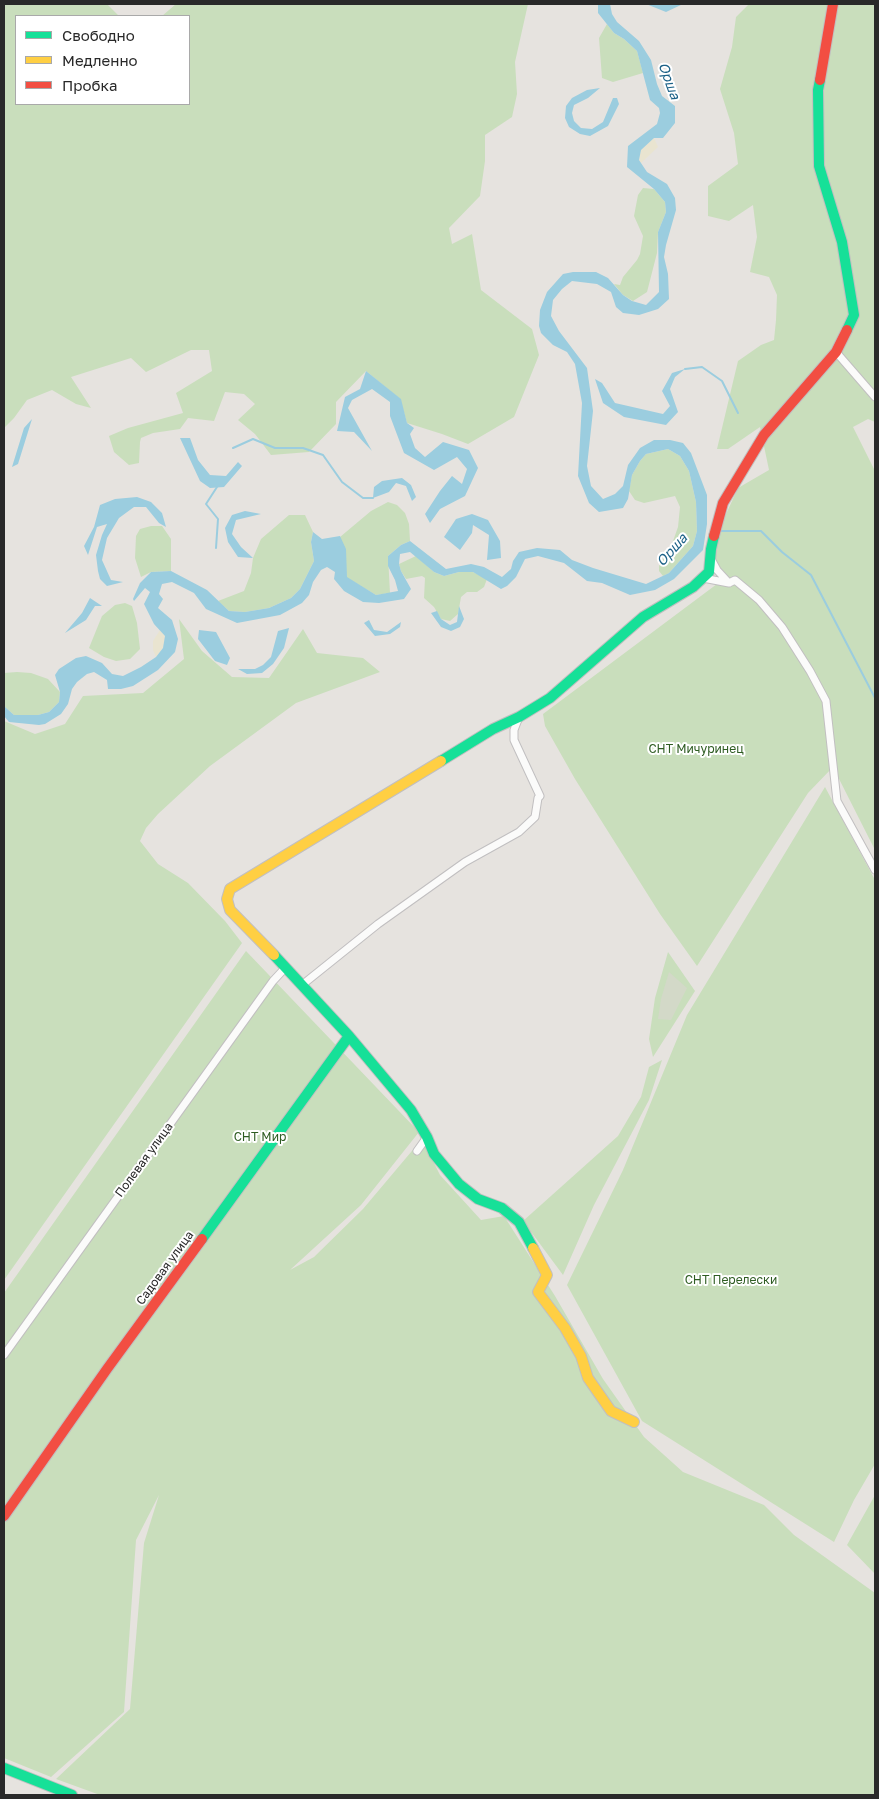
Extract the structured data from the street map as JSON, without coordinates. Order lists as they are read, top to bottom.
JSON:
{
  "streets": {
    "street": ["Полевая улица", "Садовая улица"]
  },
  "water": ["Орша"],
  "parks": ["СНТ Мичуринец", "СНТ Мир", "СНТ Перелески"],
  "legend": ["Свободно", "Медленно", "Пробка"]
}
